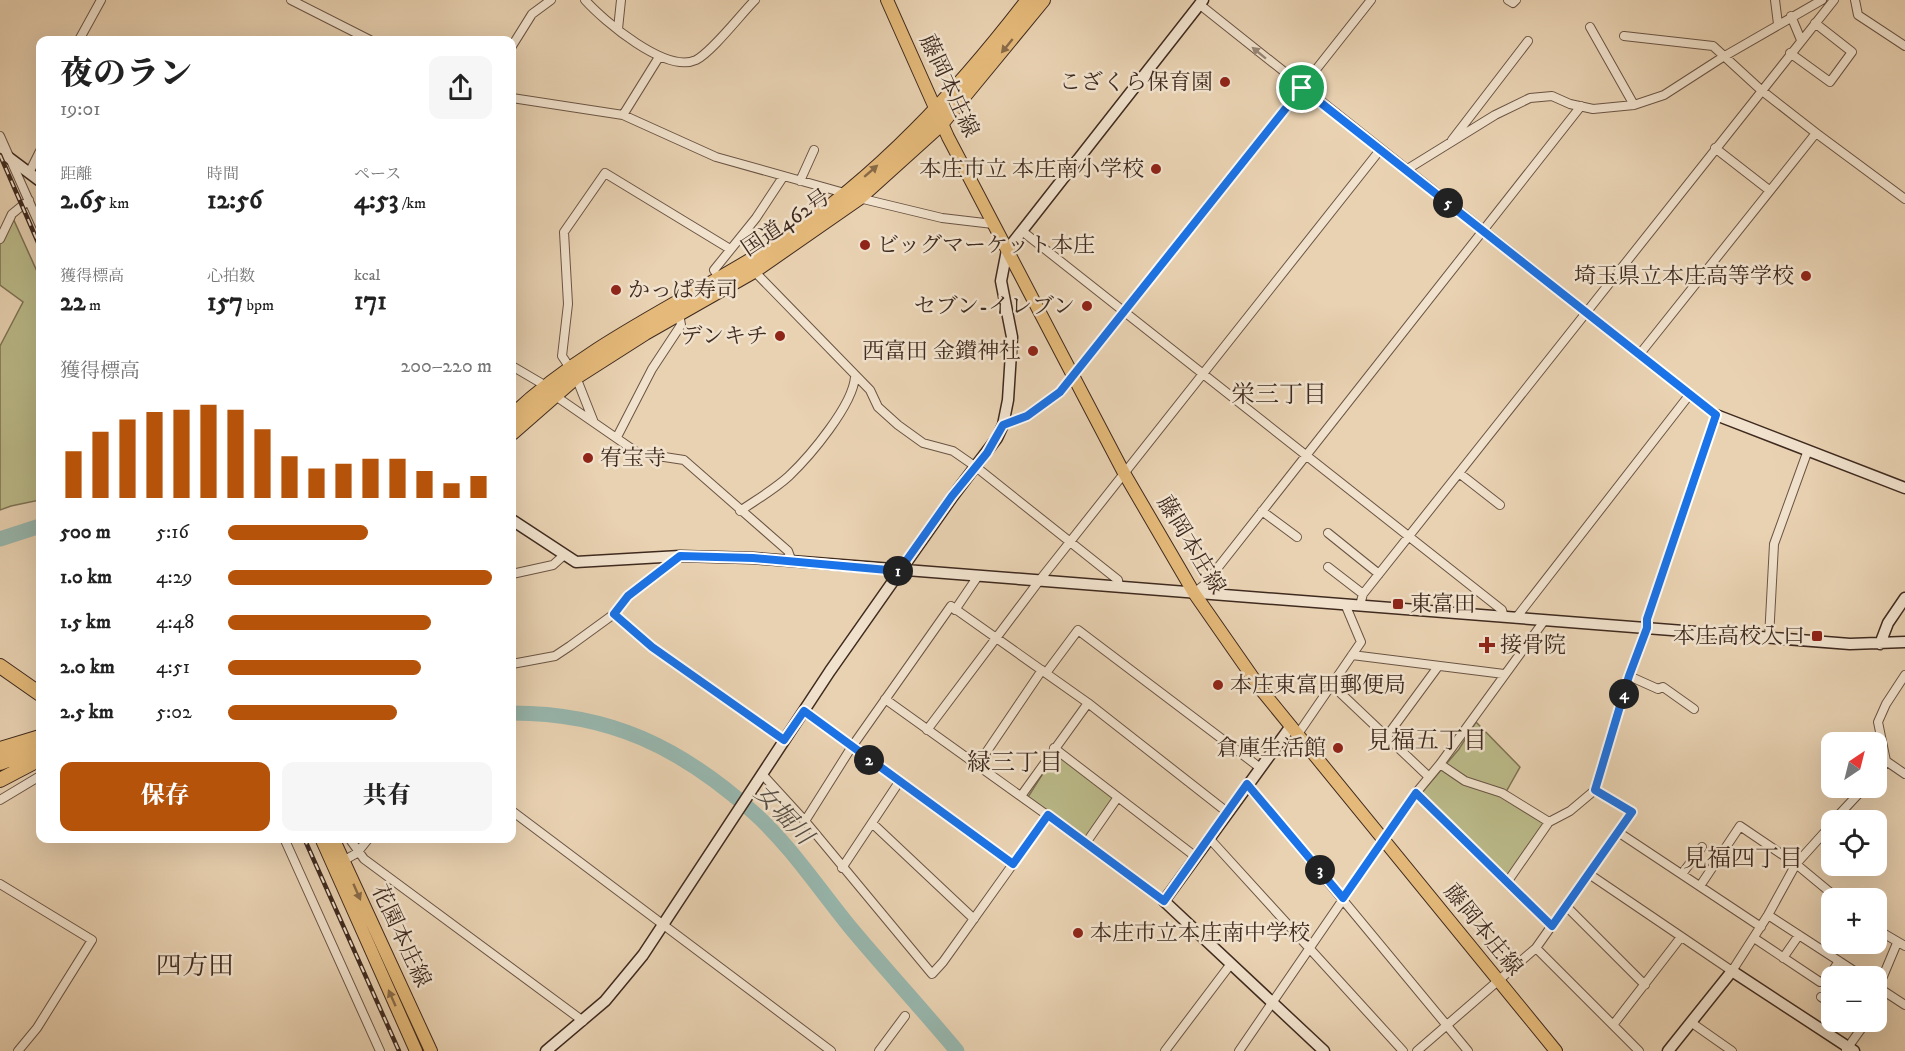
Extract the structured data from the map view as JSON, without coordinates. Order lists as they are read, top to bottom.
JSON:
{
  "streets": {
    "highway": ["国道462号"],
    "main road": ["藤岡本庄線", "花園本庄線"]
  },
  "crossings": [
    ["藤岡本庄線", "国道462号"]
  ],
  "districts": [
    "栄三丁目",
    "見福五丁目",
    "緑三丁目",
    "見福四丁目",
    "四方田"
  ],
  "water": ["女堀川"],
  "places": {
    "other": [
      "こざくら保育園",
      "本庄市立 本庄南小学校",
      "ビッグマーケット本庄",
      "埼玉県立本庄高等学校",
      "かっぱ寿司",
      "セブン-イレブン",
      "デンキチ",
      "西富田 金鑚神社",
      "宥宝寺",
      "本庄東富田郵便局",
      "倉庫生活館",
      "本庄市立本庄南中学校"
    ],
    "transit": ["東富田", "本庄高校入口"],
    "health": ["接骨院"]
  },
  "north": "top right",
  "page": {
    "heading": ["夜のラン", "19:01"],
    "stats": [
      ["距離", "2.65 km"],
      ["時間", "12:56"],
      ["ペース", "4:53 /km"],
      ["獲得標高", "22 m"],
      ["心拍数", "157 bpm"],
      ["kcal", "171"]
    ],
    "pins": [
      "5",
      "1",
      "4",
      "2",
      "3"
    ],
    "chart": ["獲得標高", "200–220 m"],
    "list": [
      {
        "name": "500 m",
        "note": "5:16"
      },
      {
        "name": "1.0 km",
        "note": "4:29"
      },
      {
        "name": "1.5 km",
        "note": "4:48"
      },
      {
        "name": "2.0 km",
        "note": "4:51"
      },
      {
        "name": "2.5 km",
        "note": "5:02"
      }
    ],
    "map_buttons": ["+", "−"],
    "buttons": ["保存", "共有"]
  }
}
